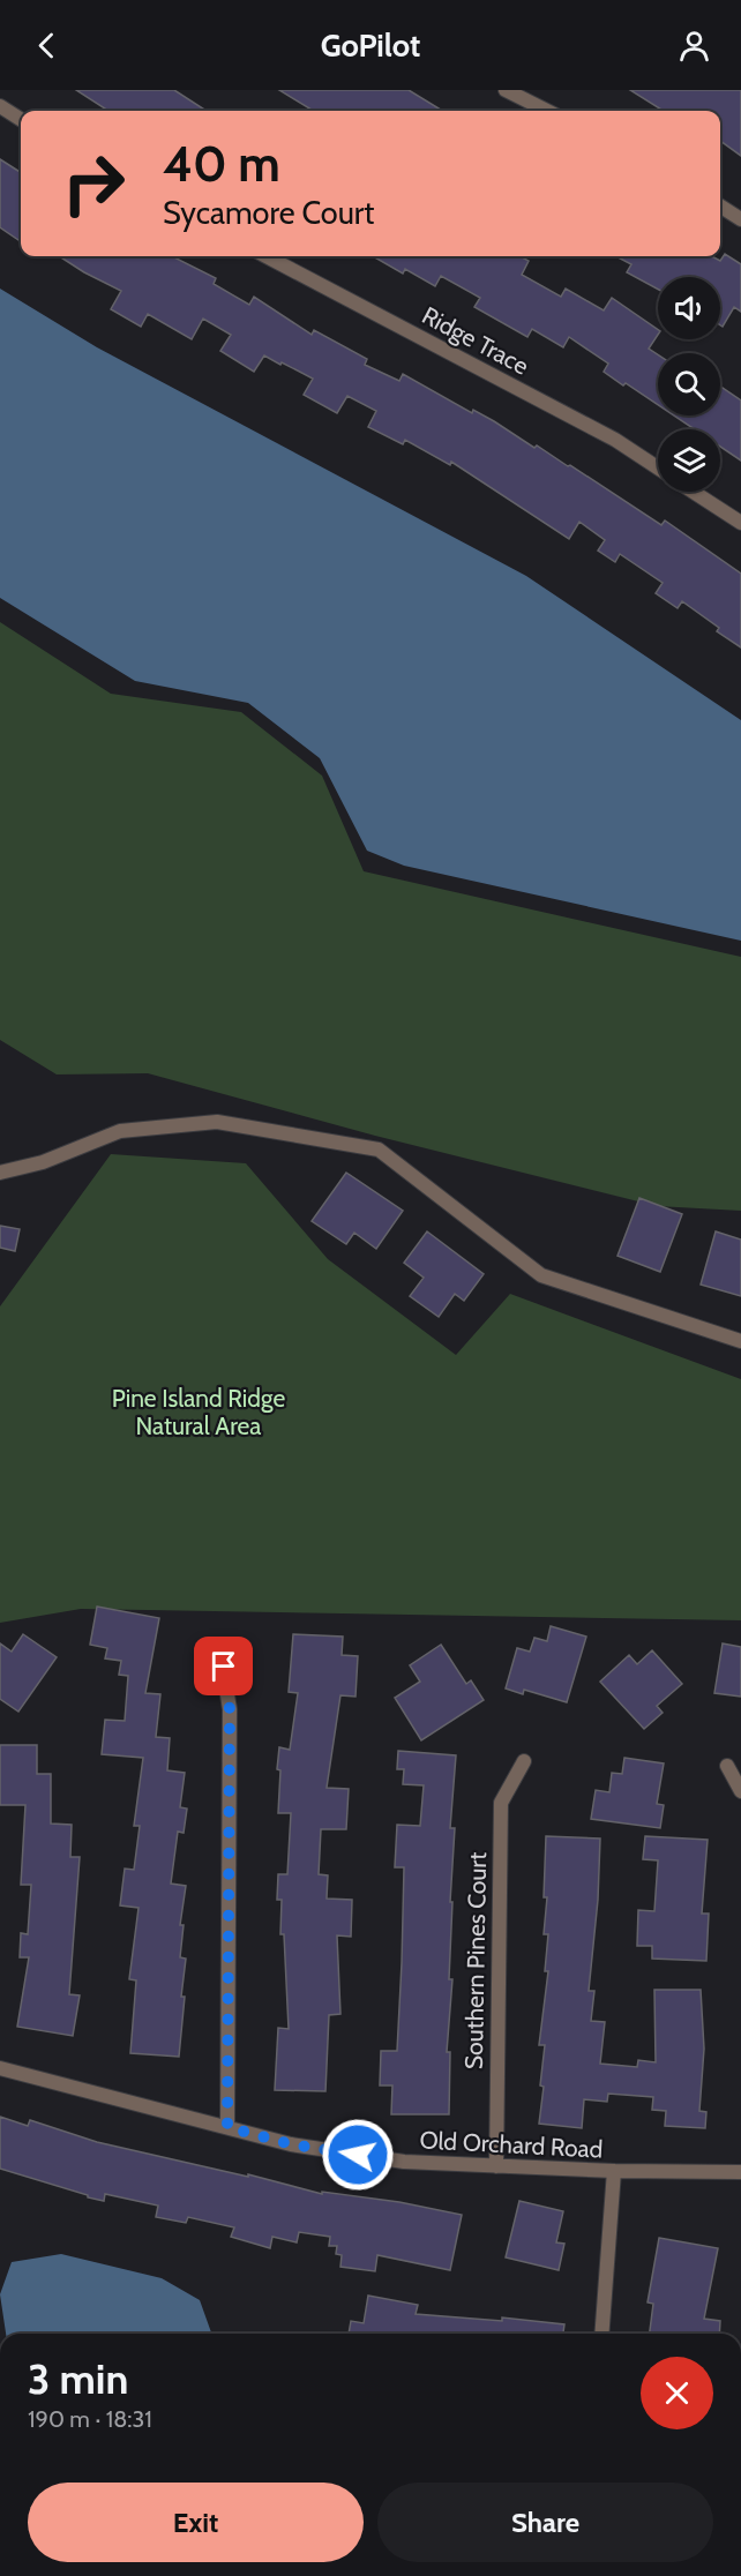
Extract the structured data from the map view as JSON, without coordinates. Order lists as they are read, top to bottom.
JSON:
{
  "streets": {
    "street": ["Ridge Trace", "Southern Pines Court", "Old Orchard Road"]
  },
  "crossings": [
    ["Southern Pines Court", "Old Orchard Road"]
  ],
  "parks": ["Pine Island Ridge Natural Area"],
  "page": {
    "header": "GoPilot",
    "turn": ["40 m", "Sycamore Court"],
    "heading": ["3 min", "190 m · 18:31"],
    "buttons": ["Exit", "Share"]
  }
}
